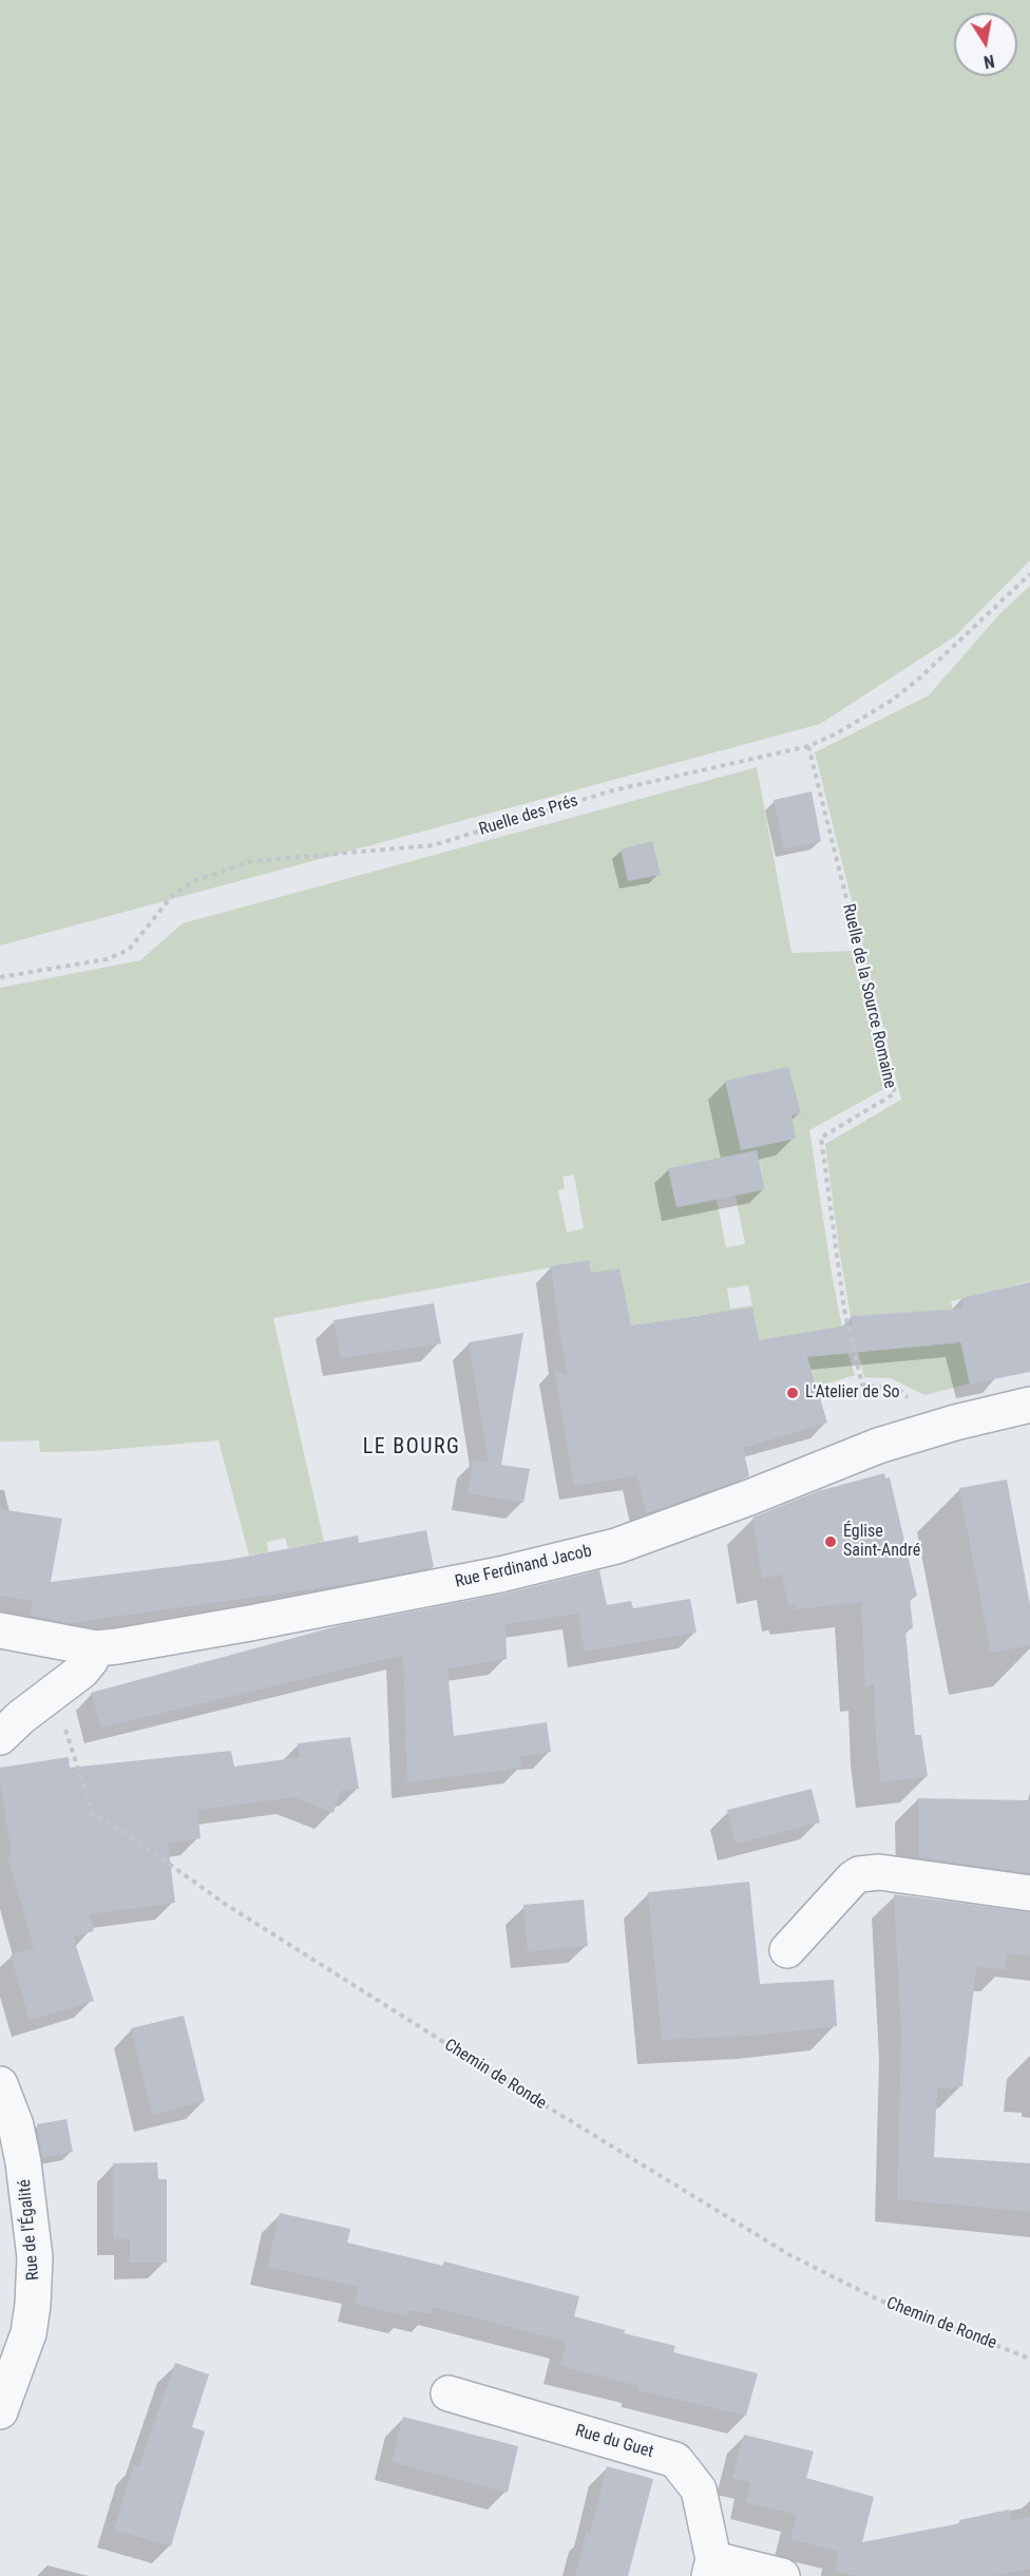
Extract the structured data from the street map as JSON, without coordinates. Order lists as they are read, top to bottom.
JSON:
{
  "streets": {
    "street": ["Rue Ferdinand Jacob", "Rue de l'Égalité", "Rue du Guet"],
    "path": ["Ruelle des Prés", "Ruelle de la Source Romaine", "Chemin de Ronde"]
  },
  "crossings": [
    ["Ruelle des Prés", "Ruelle de la Source Romaine"],
    ["Ruelle de la Source Romaine", "Rue Ferdinand Jacob"]
  ],
  "districts": ["LE BOURG"],
  "places": ["L'Atelier de So", "Église Saint-André"],
  "north": "bottom"
}
